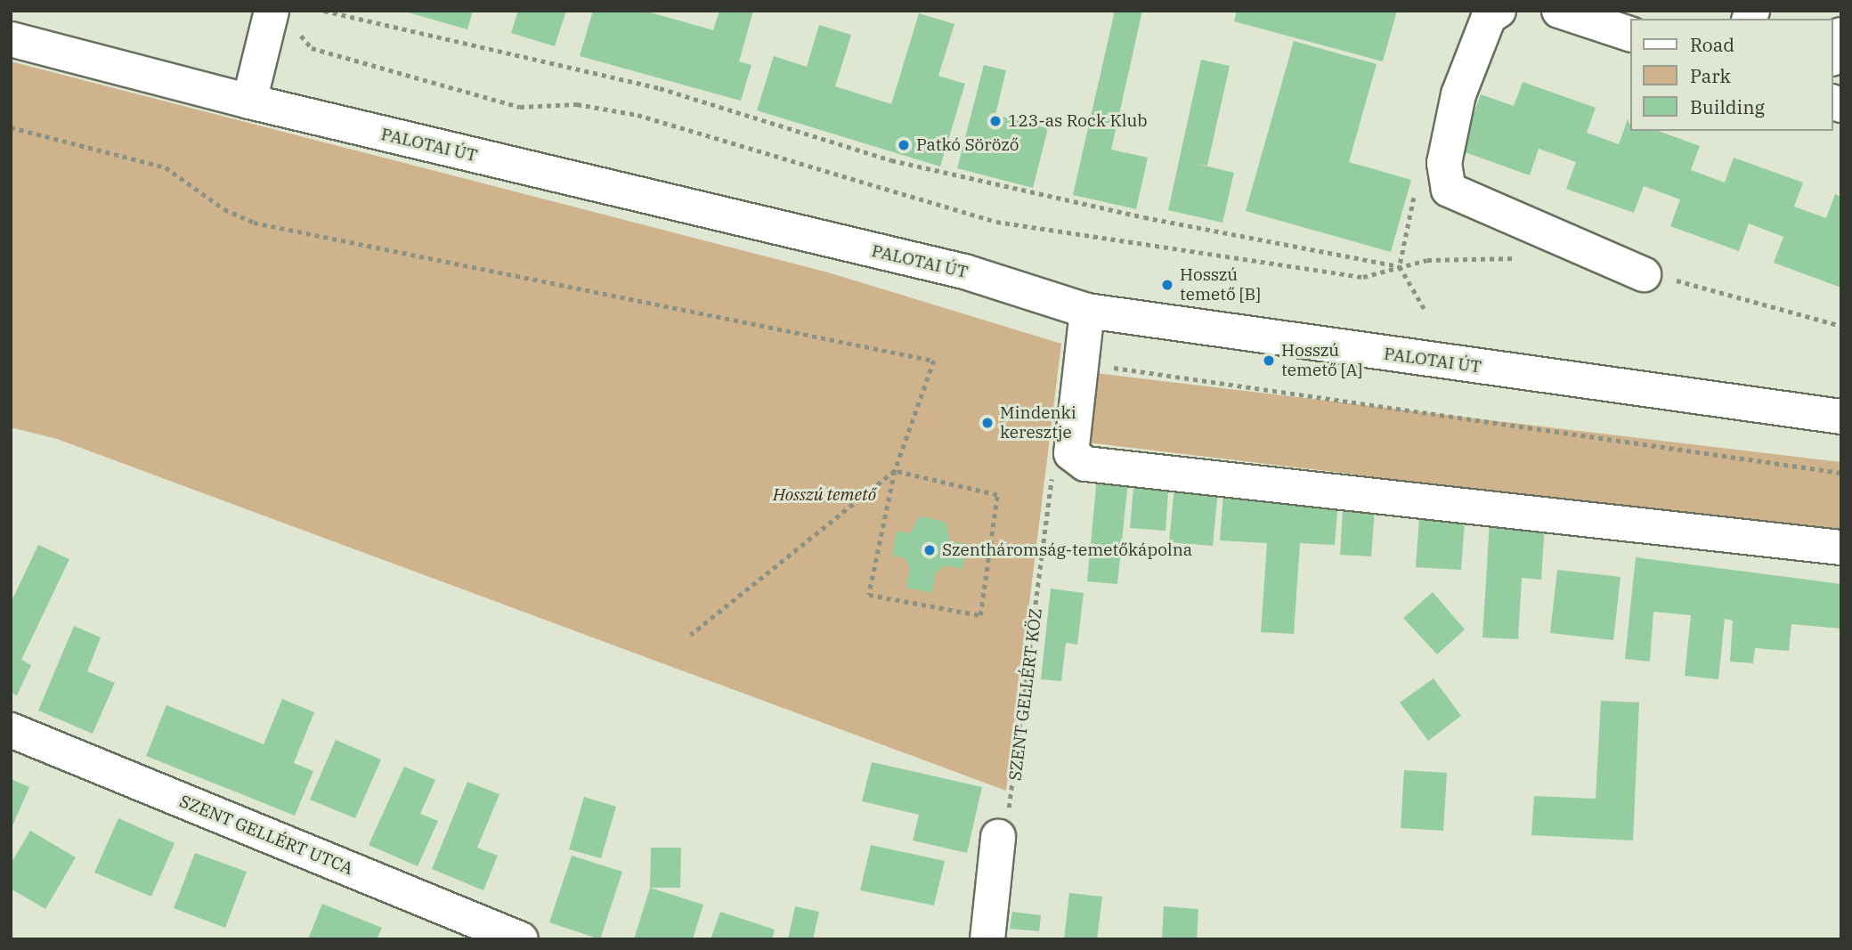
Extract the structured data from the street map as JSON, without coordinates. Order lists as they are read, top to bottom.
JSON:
{
  "streets": {
    "main road": ["PALOTAI ÚT", "SZENT GELLÉRT UTCA"],
    "path": ["SZENT GELLÉRT KÖZ"]
  },
  "parks": ["Hosszú temető"],
  "places": [
    "123-as Rock Klub",
    "Patkó Söröző",
    "Hosszú temető [B]",
    "Hosszú temető [A]",
    "Mindenki keresztje",
    "Szentháromság-temetőkápolna"
  ],
  "legend": ["Road", "Park", "Building"]
}
